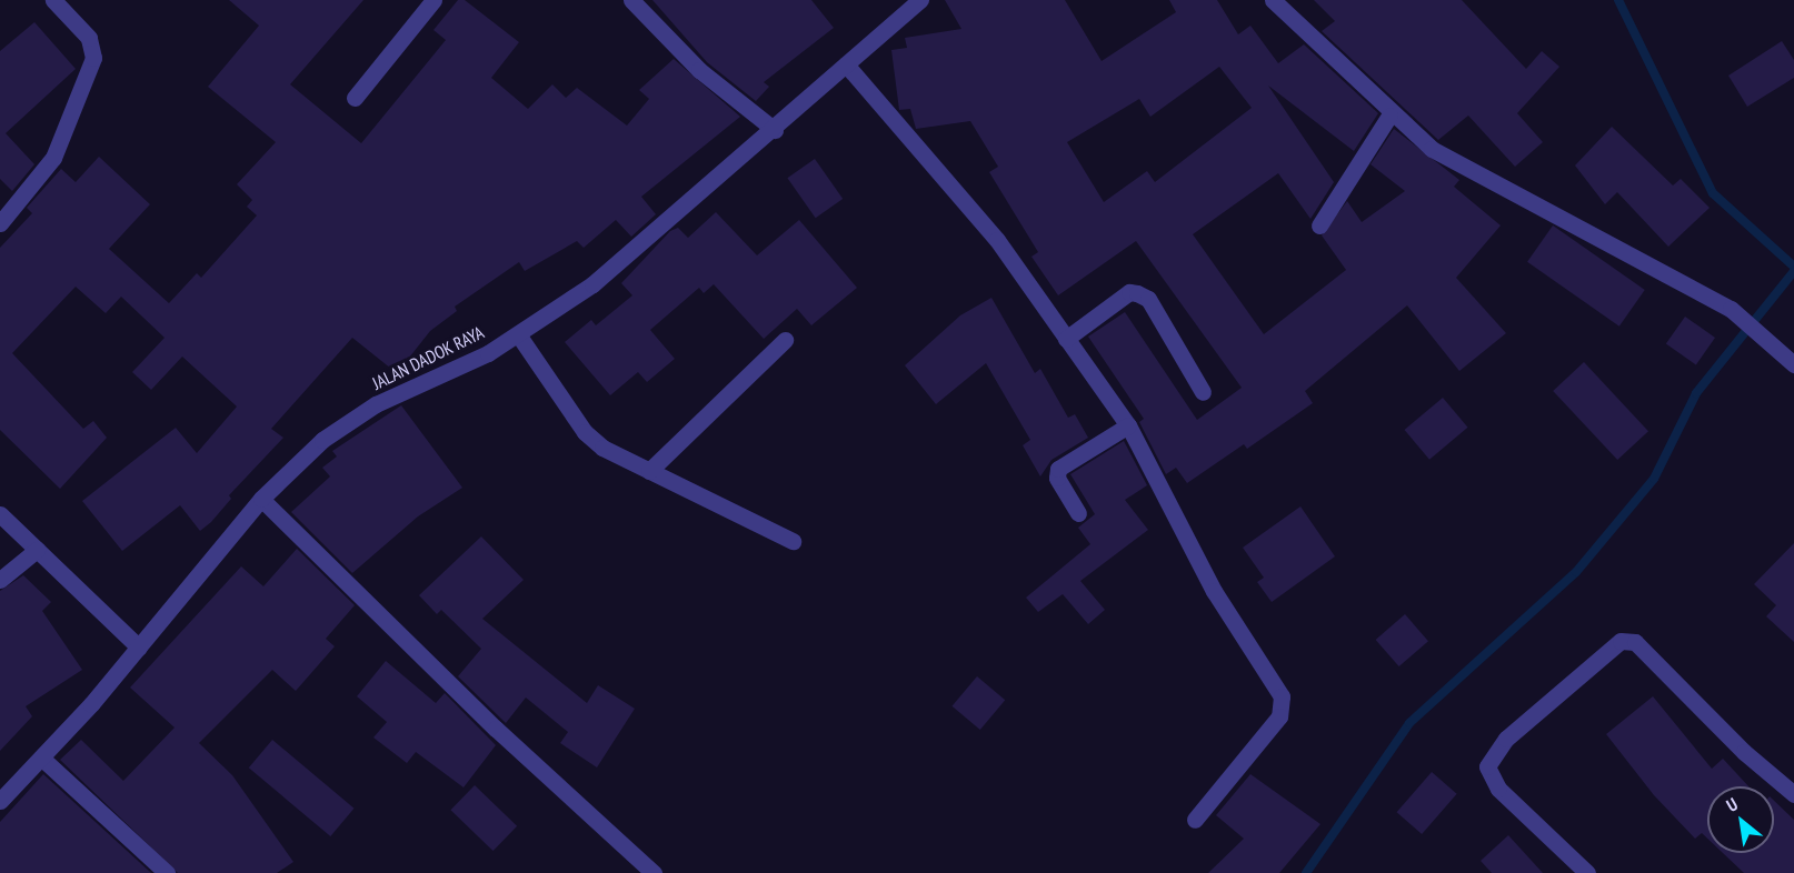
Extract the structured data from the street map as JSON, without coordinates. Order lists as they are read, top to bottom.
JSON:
{
  "streets": {
    "street": ["JALAN DADOK RAYA"]
  },
  "north": "top left"
}
